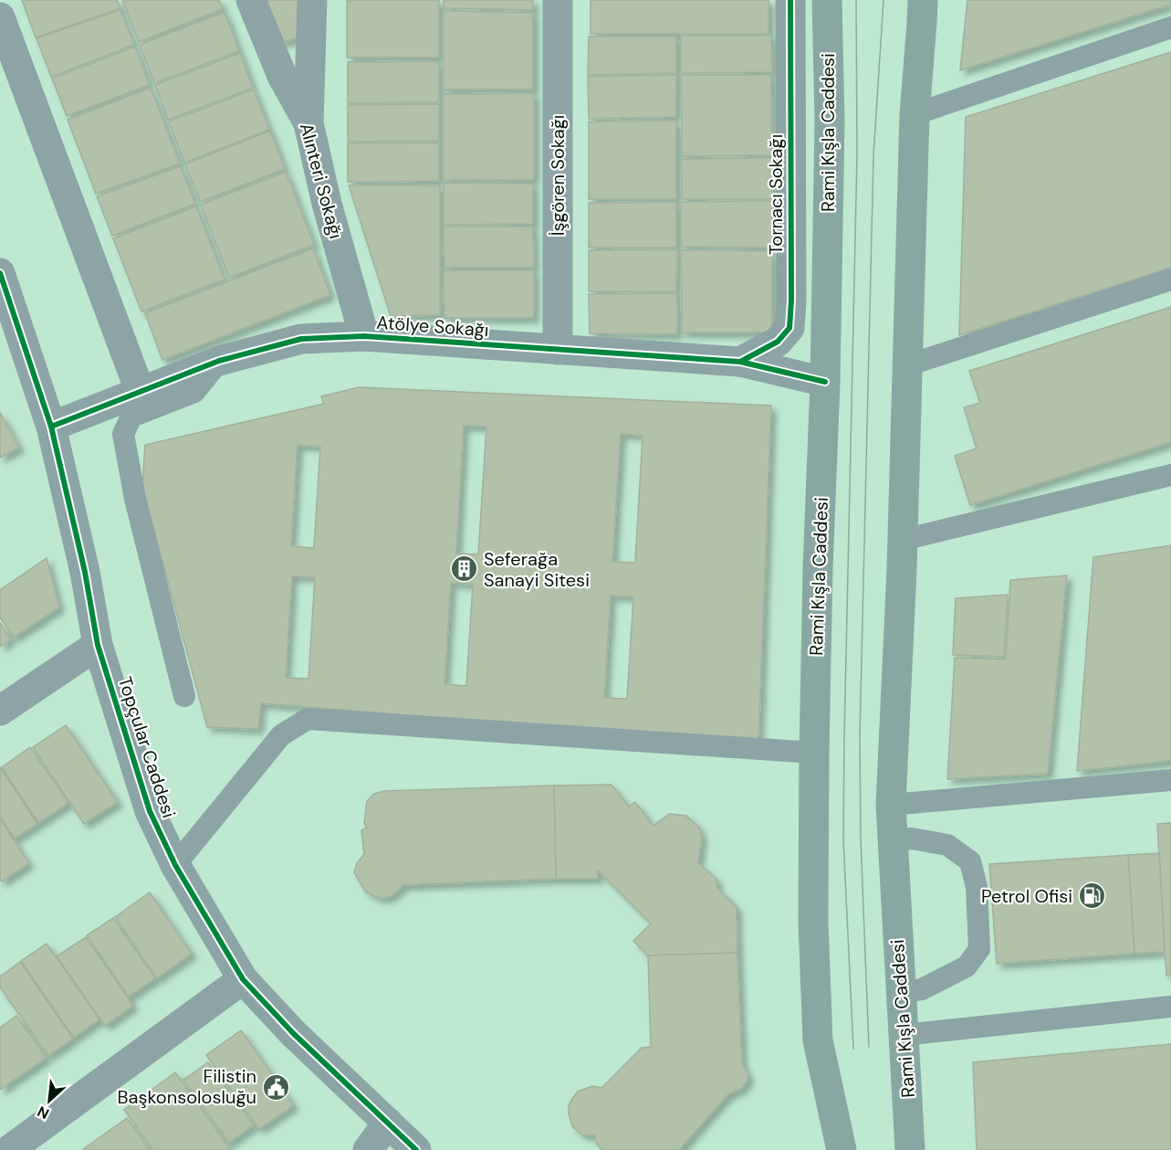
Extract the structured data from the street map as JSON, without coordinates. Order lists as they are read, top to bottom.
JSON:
{
  "streets": {
    "main road": ["Rami Kışla Caddesi"],
    "street": [
      "İşgören Sokağı",
      "Alınteri Sokağı",
      "Tornacı Sokağı",
      "Atölye Sokağı",
      "Topçular Caddesi"
    ]
  },
  "crossings": [
    ["Rami Kışla Caddesi", "Atölye Sokağı"],
    ["İşgören Sokağı", "Atölye Sokağı"],
    ["Alınteri Sokağı", "Atölye Sokağı"],
    ["Tornacı Sokağı", "Atölye Sokağı"],
    ["Atölye Sokağı", "Topçular Caddesi"]
  ],
  "places": {
    "building": ["Seferağa Sanayi Sitesi"],
    "fuel station": ["Petrol Ofisi"],
    "public building": ["Filistin Başkonsolosluğu"]
  },
  "north": "bottom left"
}
